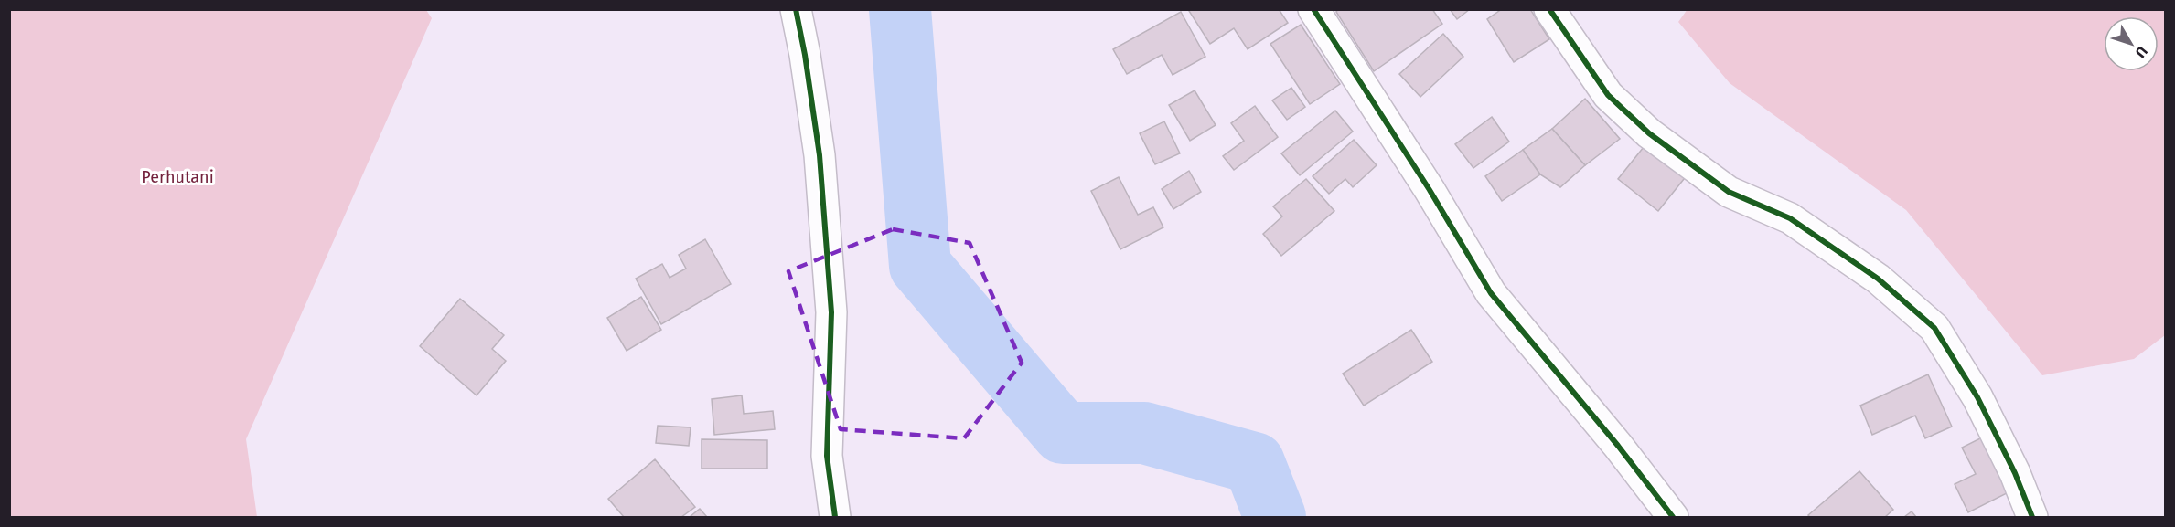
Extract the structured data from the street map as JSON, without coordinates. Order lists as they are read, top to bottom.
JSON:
{
  "parks": ["Perhutani"],
  "north": "bottom right"
}
